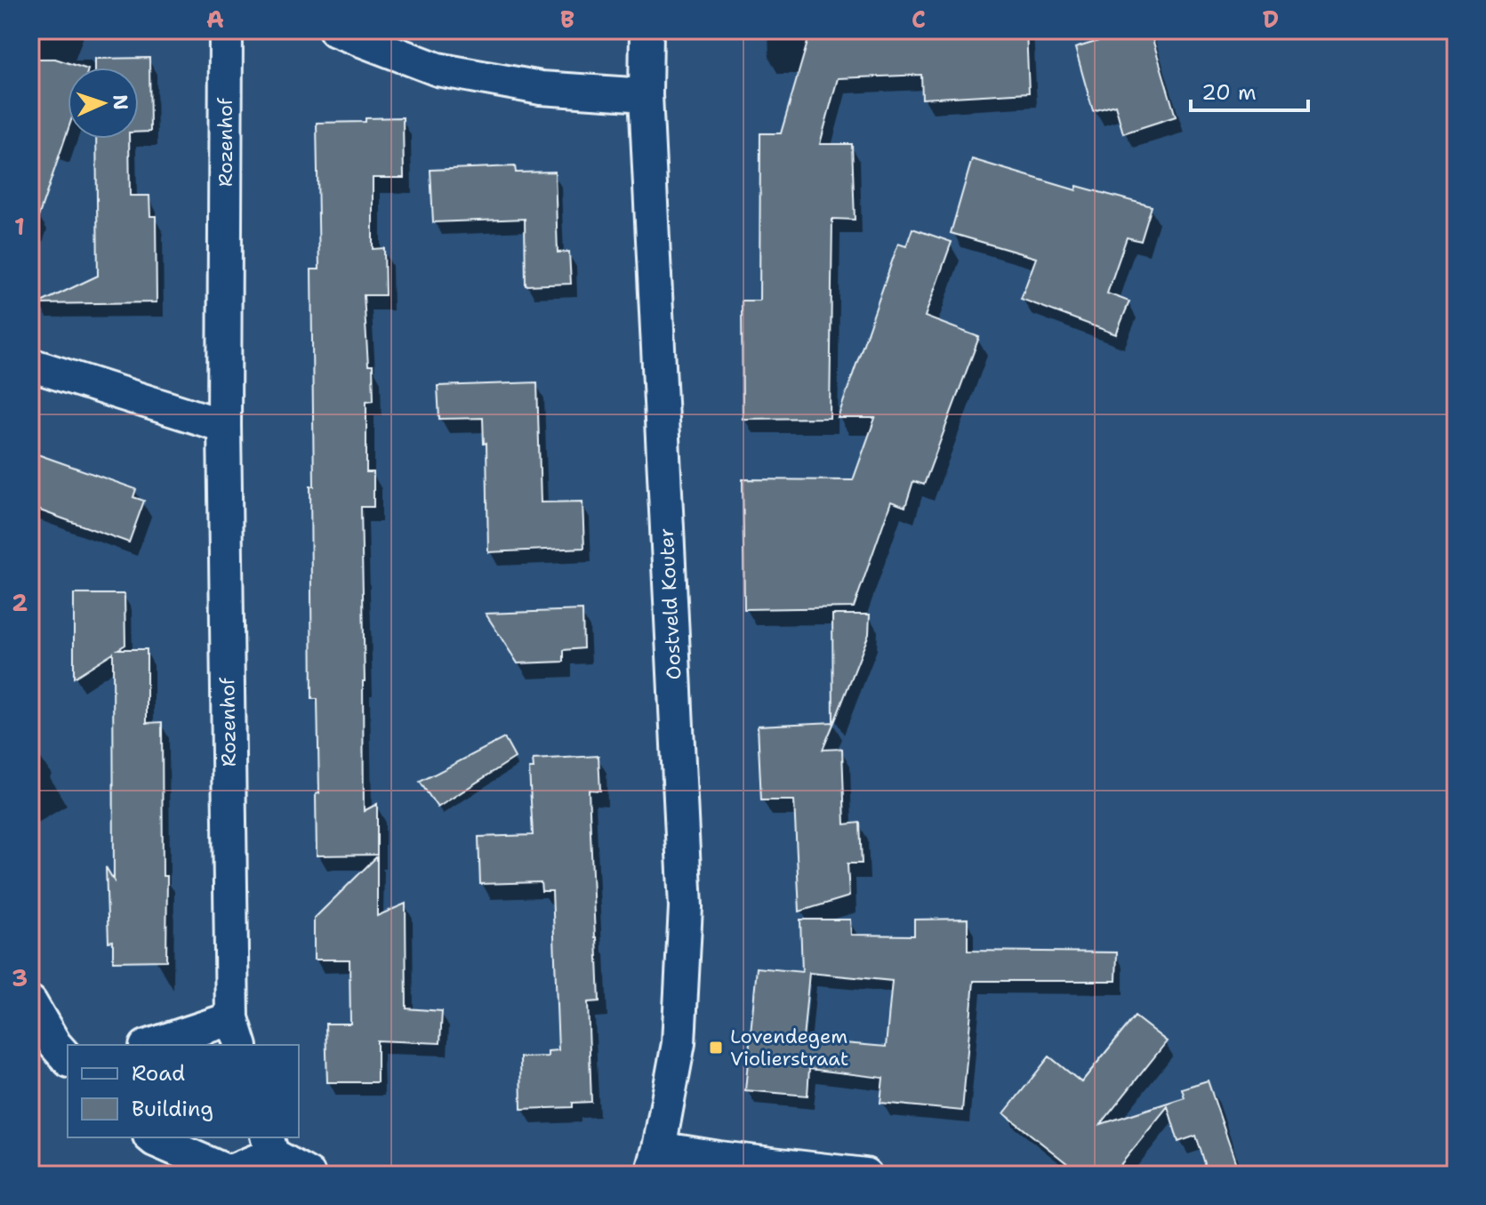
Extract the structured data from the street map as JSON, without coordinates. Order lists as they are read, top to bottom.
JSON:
{
  "streets": {
    "street": ["Rozenhof", "Oostveld Kouter"]
  },
  "places": {
    "transit": ["Lovendegem Violierstraat"]
  },
  "legend": ["Road", "Building"],
  "scale_bar": "20 m",
  "north": "right",
  "grid": {
    "columns": [
      "A",
      "B",
      "C",
      "D"
    ],
    "rows": ["1", "2", "3"]
  }
}
